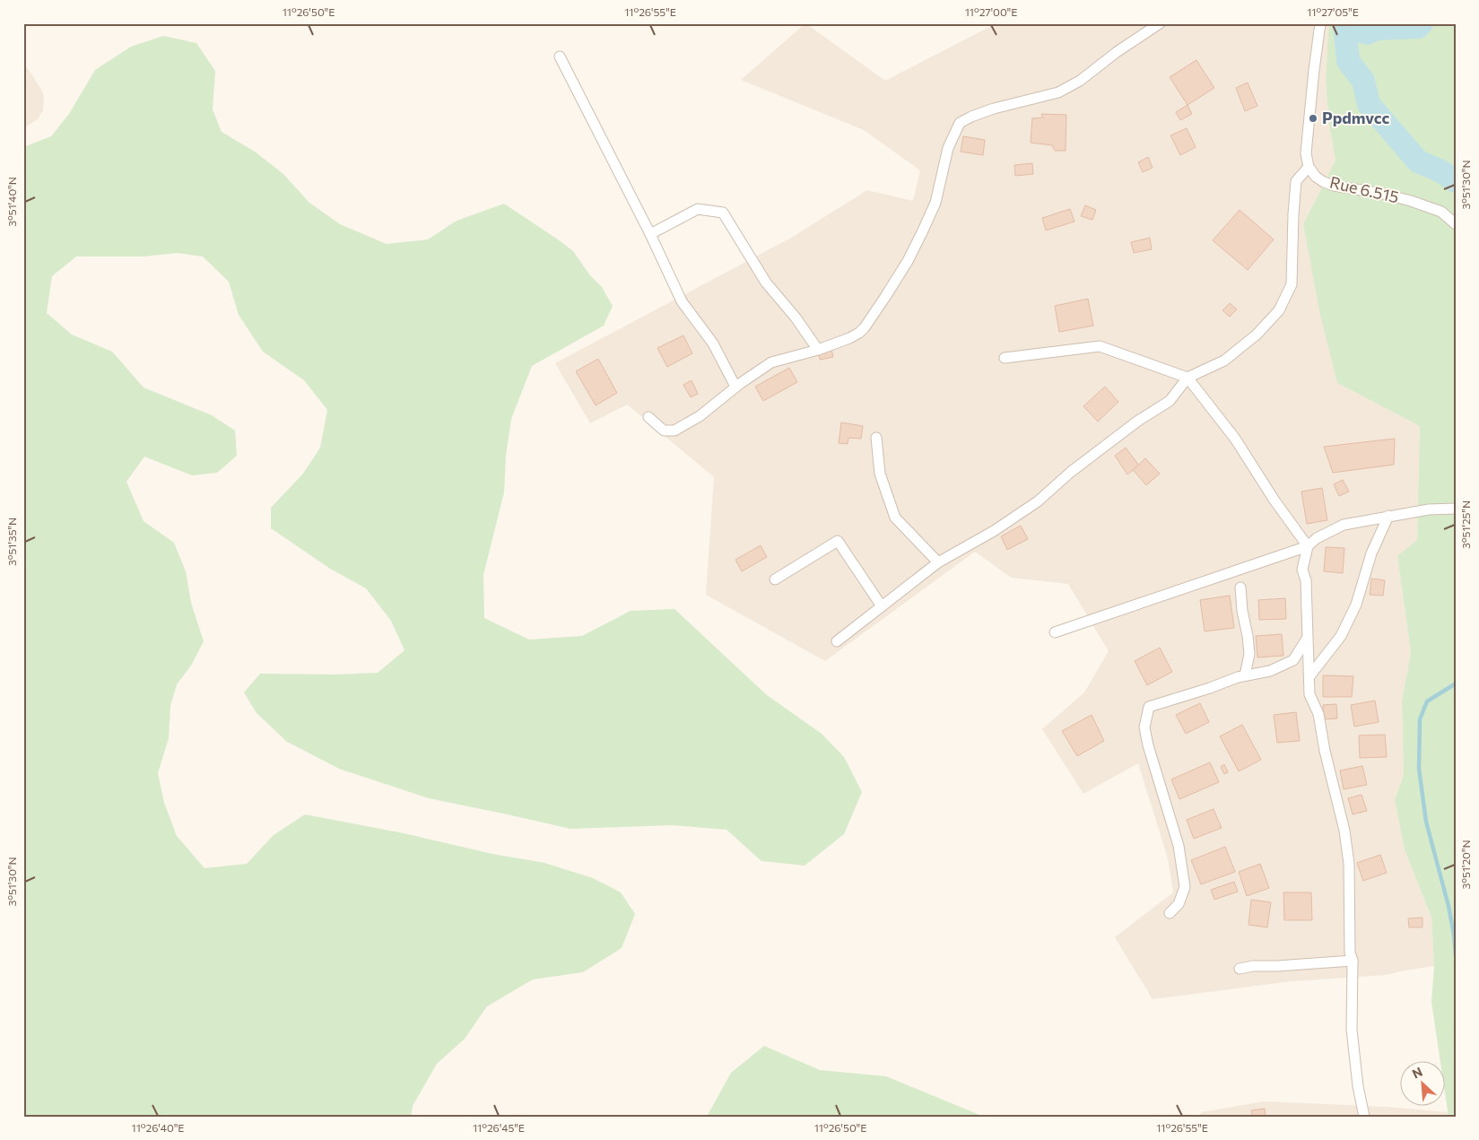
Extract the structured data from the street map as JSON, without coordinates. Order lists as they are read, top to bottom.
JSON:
{
  "streets": {
    "street": ["Rue 6.515"]
  },
  "places": ["Ppdmvcc"],
  "north": "top left",
  "coordinates": [
    "11°26'50\"E",
    "11°26'55\"E",
    "11°27'00\"E",
    "11°27'05\"E",
    "3°51'30\"N",
    "3°51'40\"N",
    "3°51'25\"N",
    "3°51'35\"N",
    "3°51'20\"N",
    "11°26'40\"E",
    "11°26'45\"E"
  ]
}
